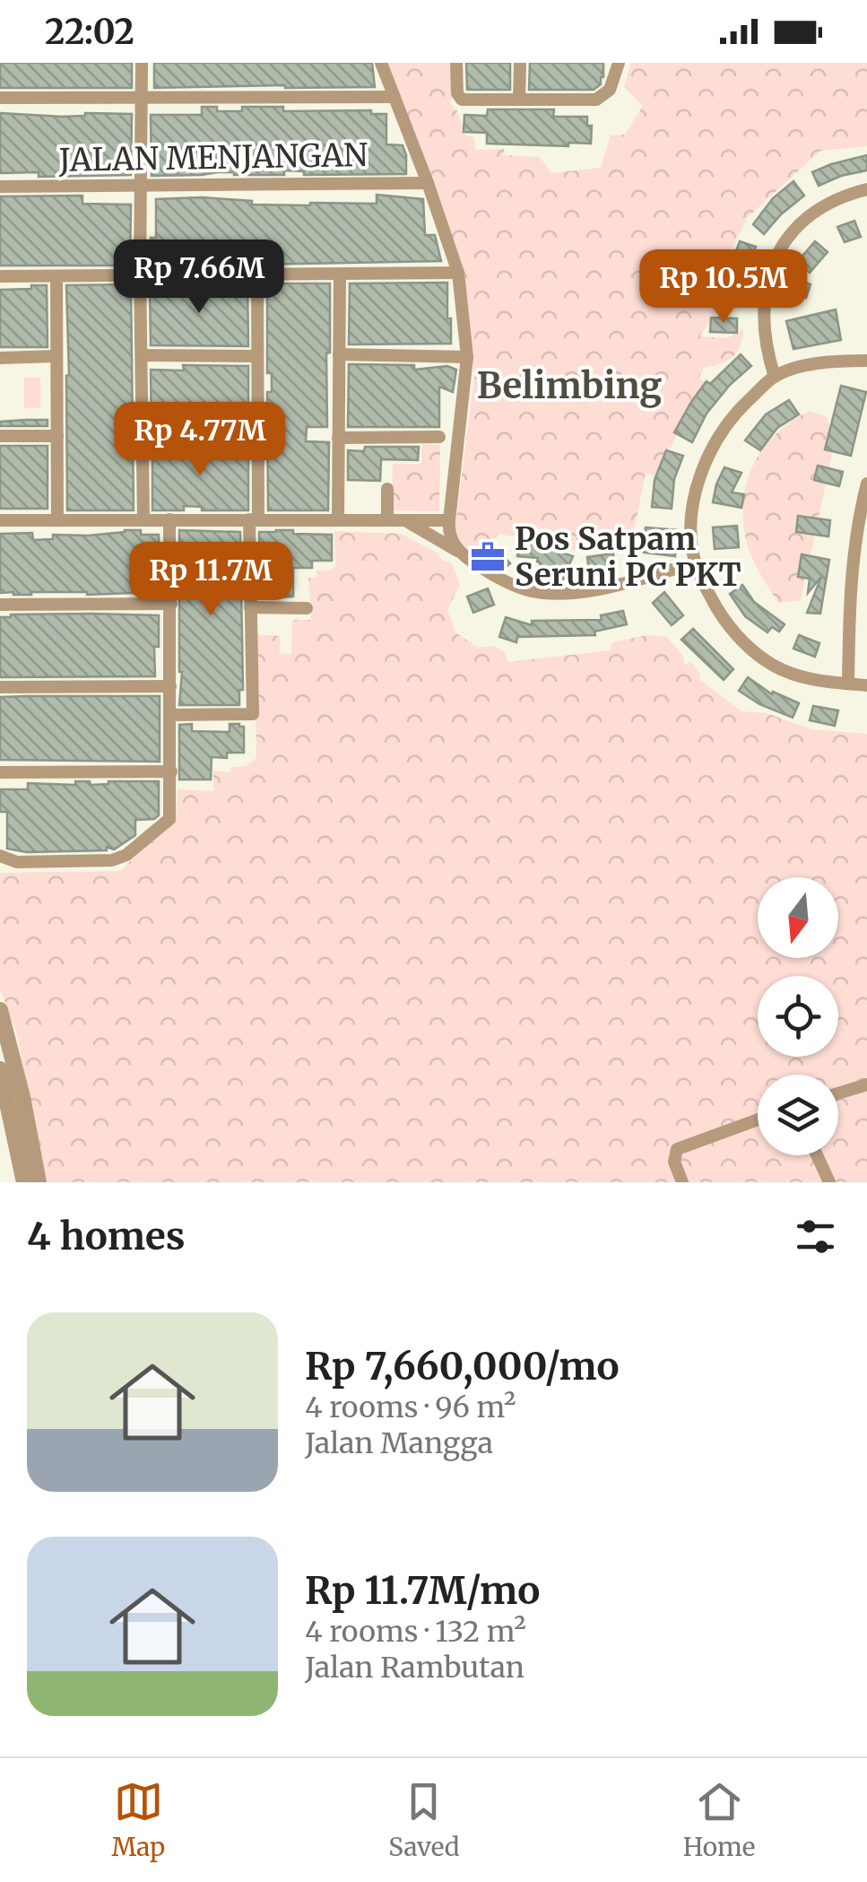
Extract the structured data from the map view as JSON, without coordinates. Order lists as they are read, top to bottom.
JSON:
{
  "streets": {
    "street": ["JALAN MENJANGAN"]
  },
  "districts": ["Belimbing"],
  "places": {
    "office": ["Pos Satpam Seruni PC PKT"]
  },
  "north": "bottom",
  "page": {
    "status": "22:02",
    "price": [
      "Rp 7.66M",
      "Rp 10.5M",
      "Rp 4.77M",
      "Rp 11.7M"
    ],
    "heading": "4 homes",
    "list": [
      {
        "name": "Rp 7,660,000/mo",
        "note": "4 rooms · 96 m² · Jalan Mangga"
      },
      {
        "name": "Rp 11.7M/mo",
        "note": "4 rooms · 132 m² · Jalan Rambutan"
      }
    ],
    "tabs": ["Map", "Saved", "Home"]
  }
}
